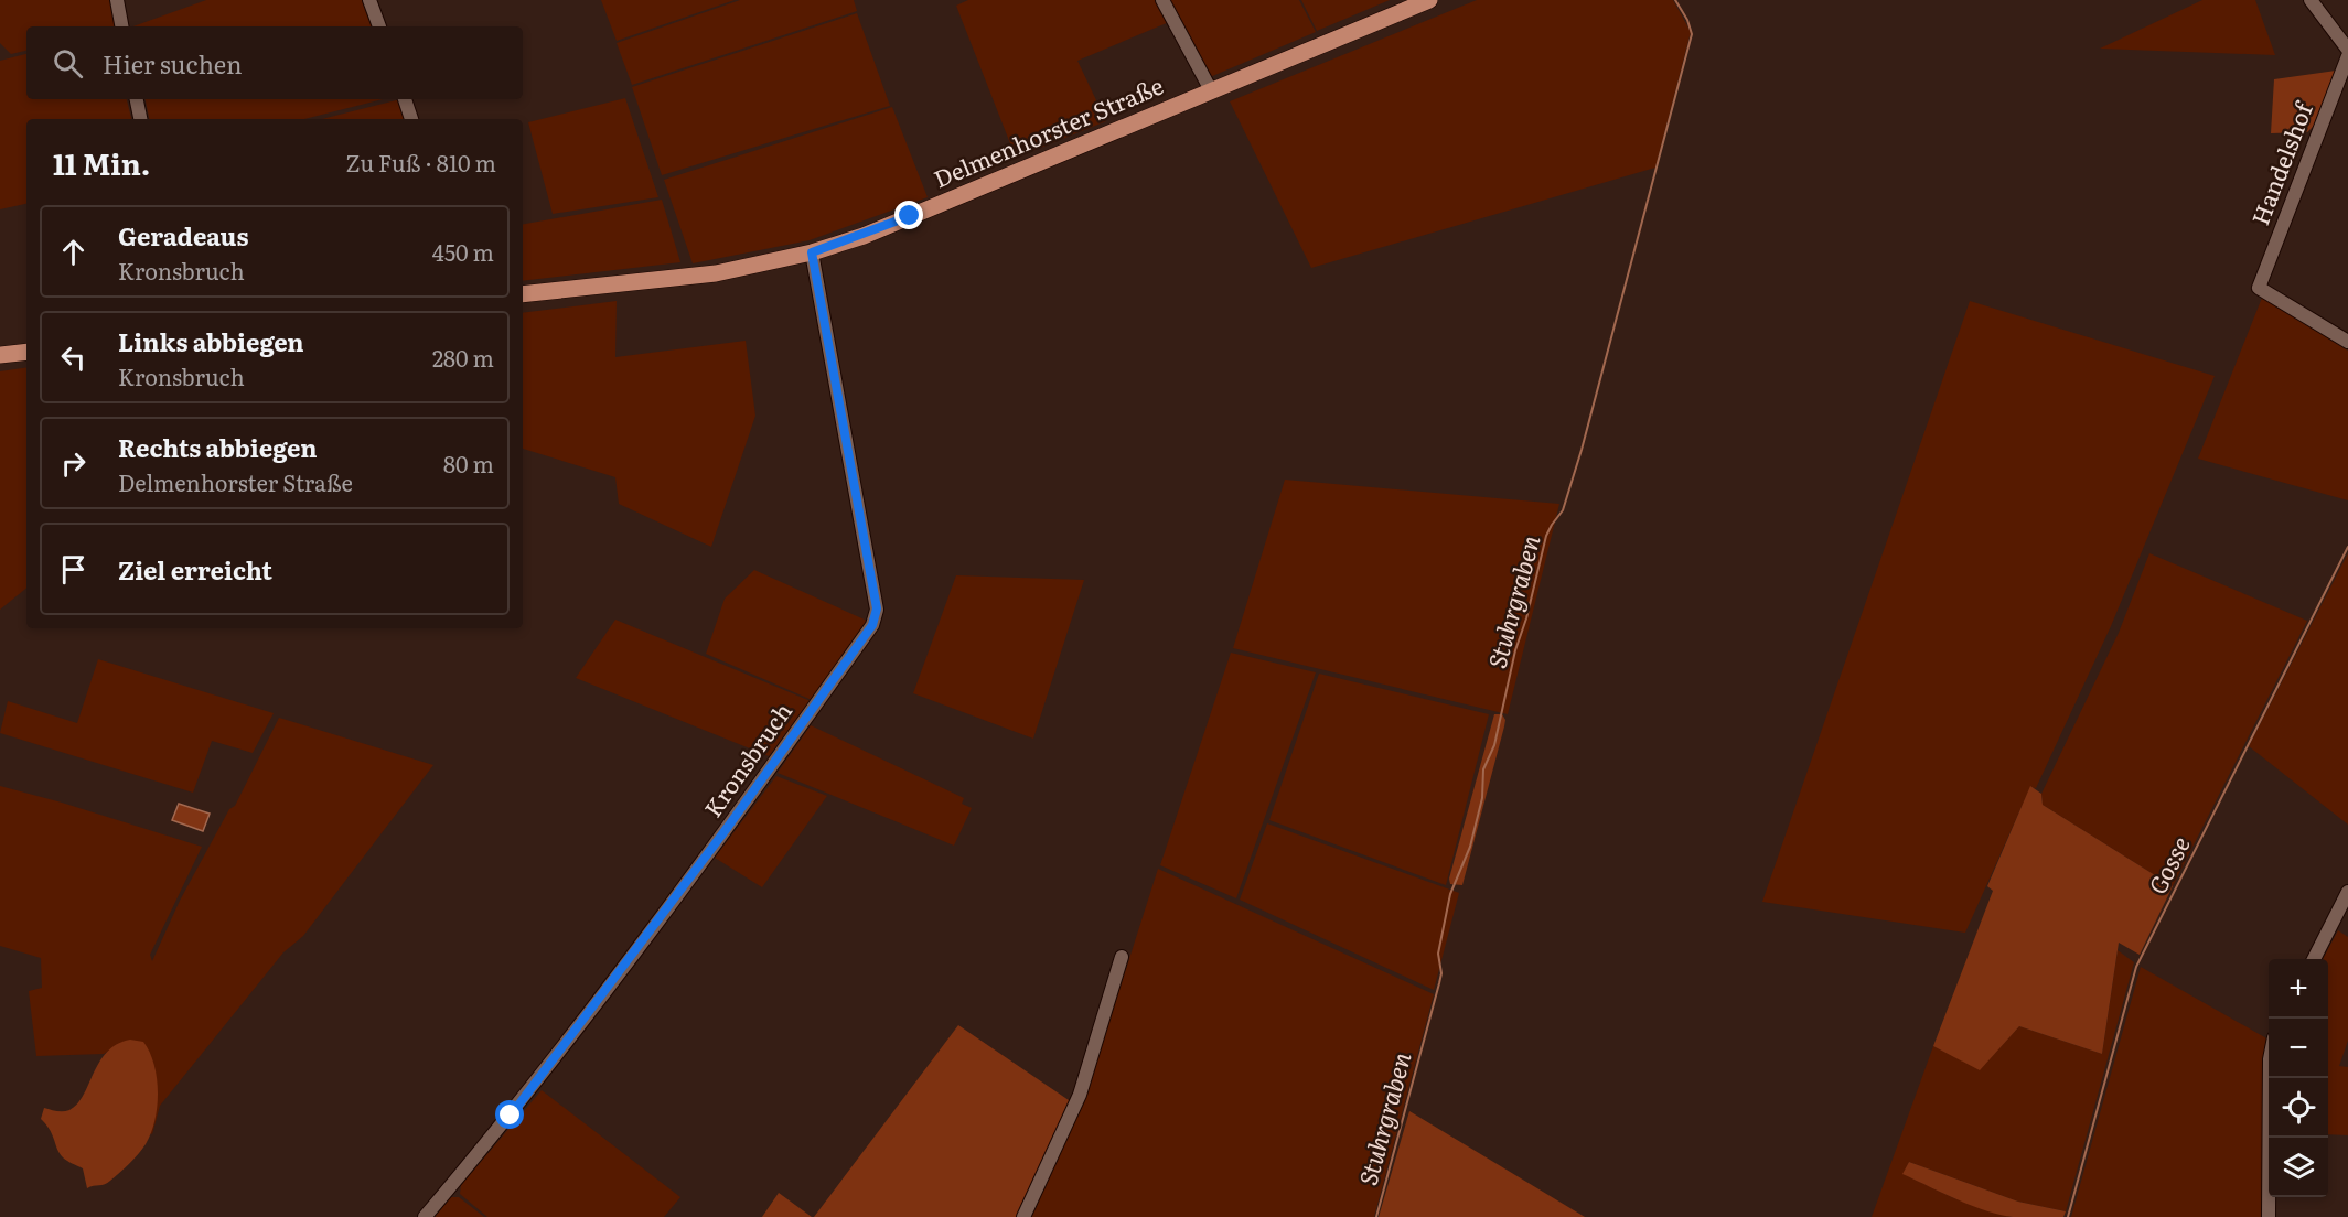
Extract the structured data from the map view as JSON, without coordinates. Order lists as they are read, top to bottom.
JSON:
{
  "streets": {
    "main road": ["Delmenhorster Straße"],
    "street": ["Handelshof", "Kronsbruch"]
  },
  "crossings": [
    ["Delmenhorster Straße", "Kronsbruch"]
  ],
  "water": ["Stuhrgraben", "Gosse"],
  "page": {
    "search": "Hier suchen",
    "heading": ["11 Min.", "Zu Fuß · 810 m"],
    "list": [
      ["Geradeaus", "Kronsbruch", "450 m"],
      ["Links abbiegen", "Kronsbruch", "280 m"],
      ["Rechts abbiegen", "Delmenhorster Straße", "80 m"],
      "Ziel erreicht"
    ],
    "map_buttons": ["+", "−"]
  }
}
